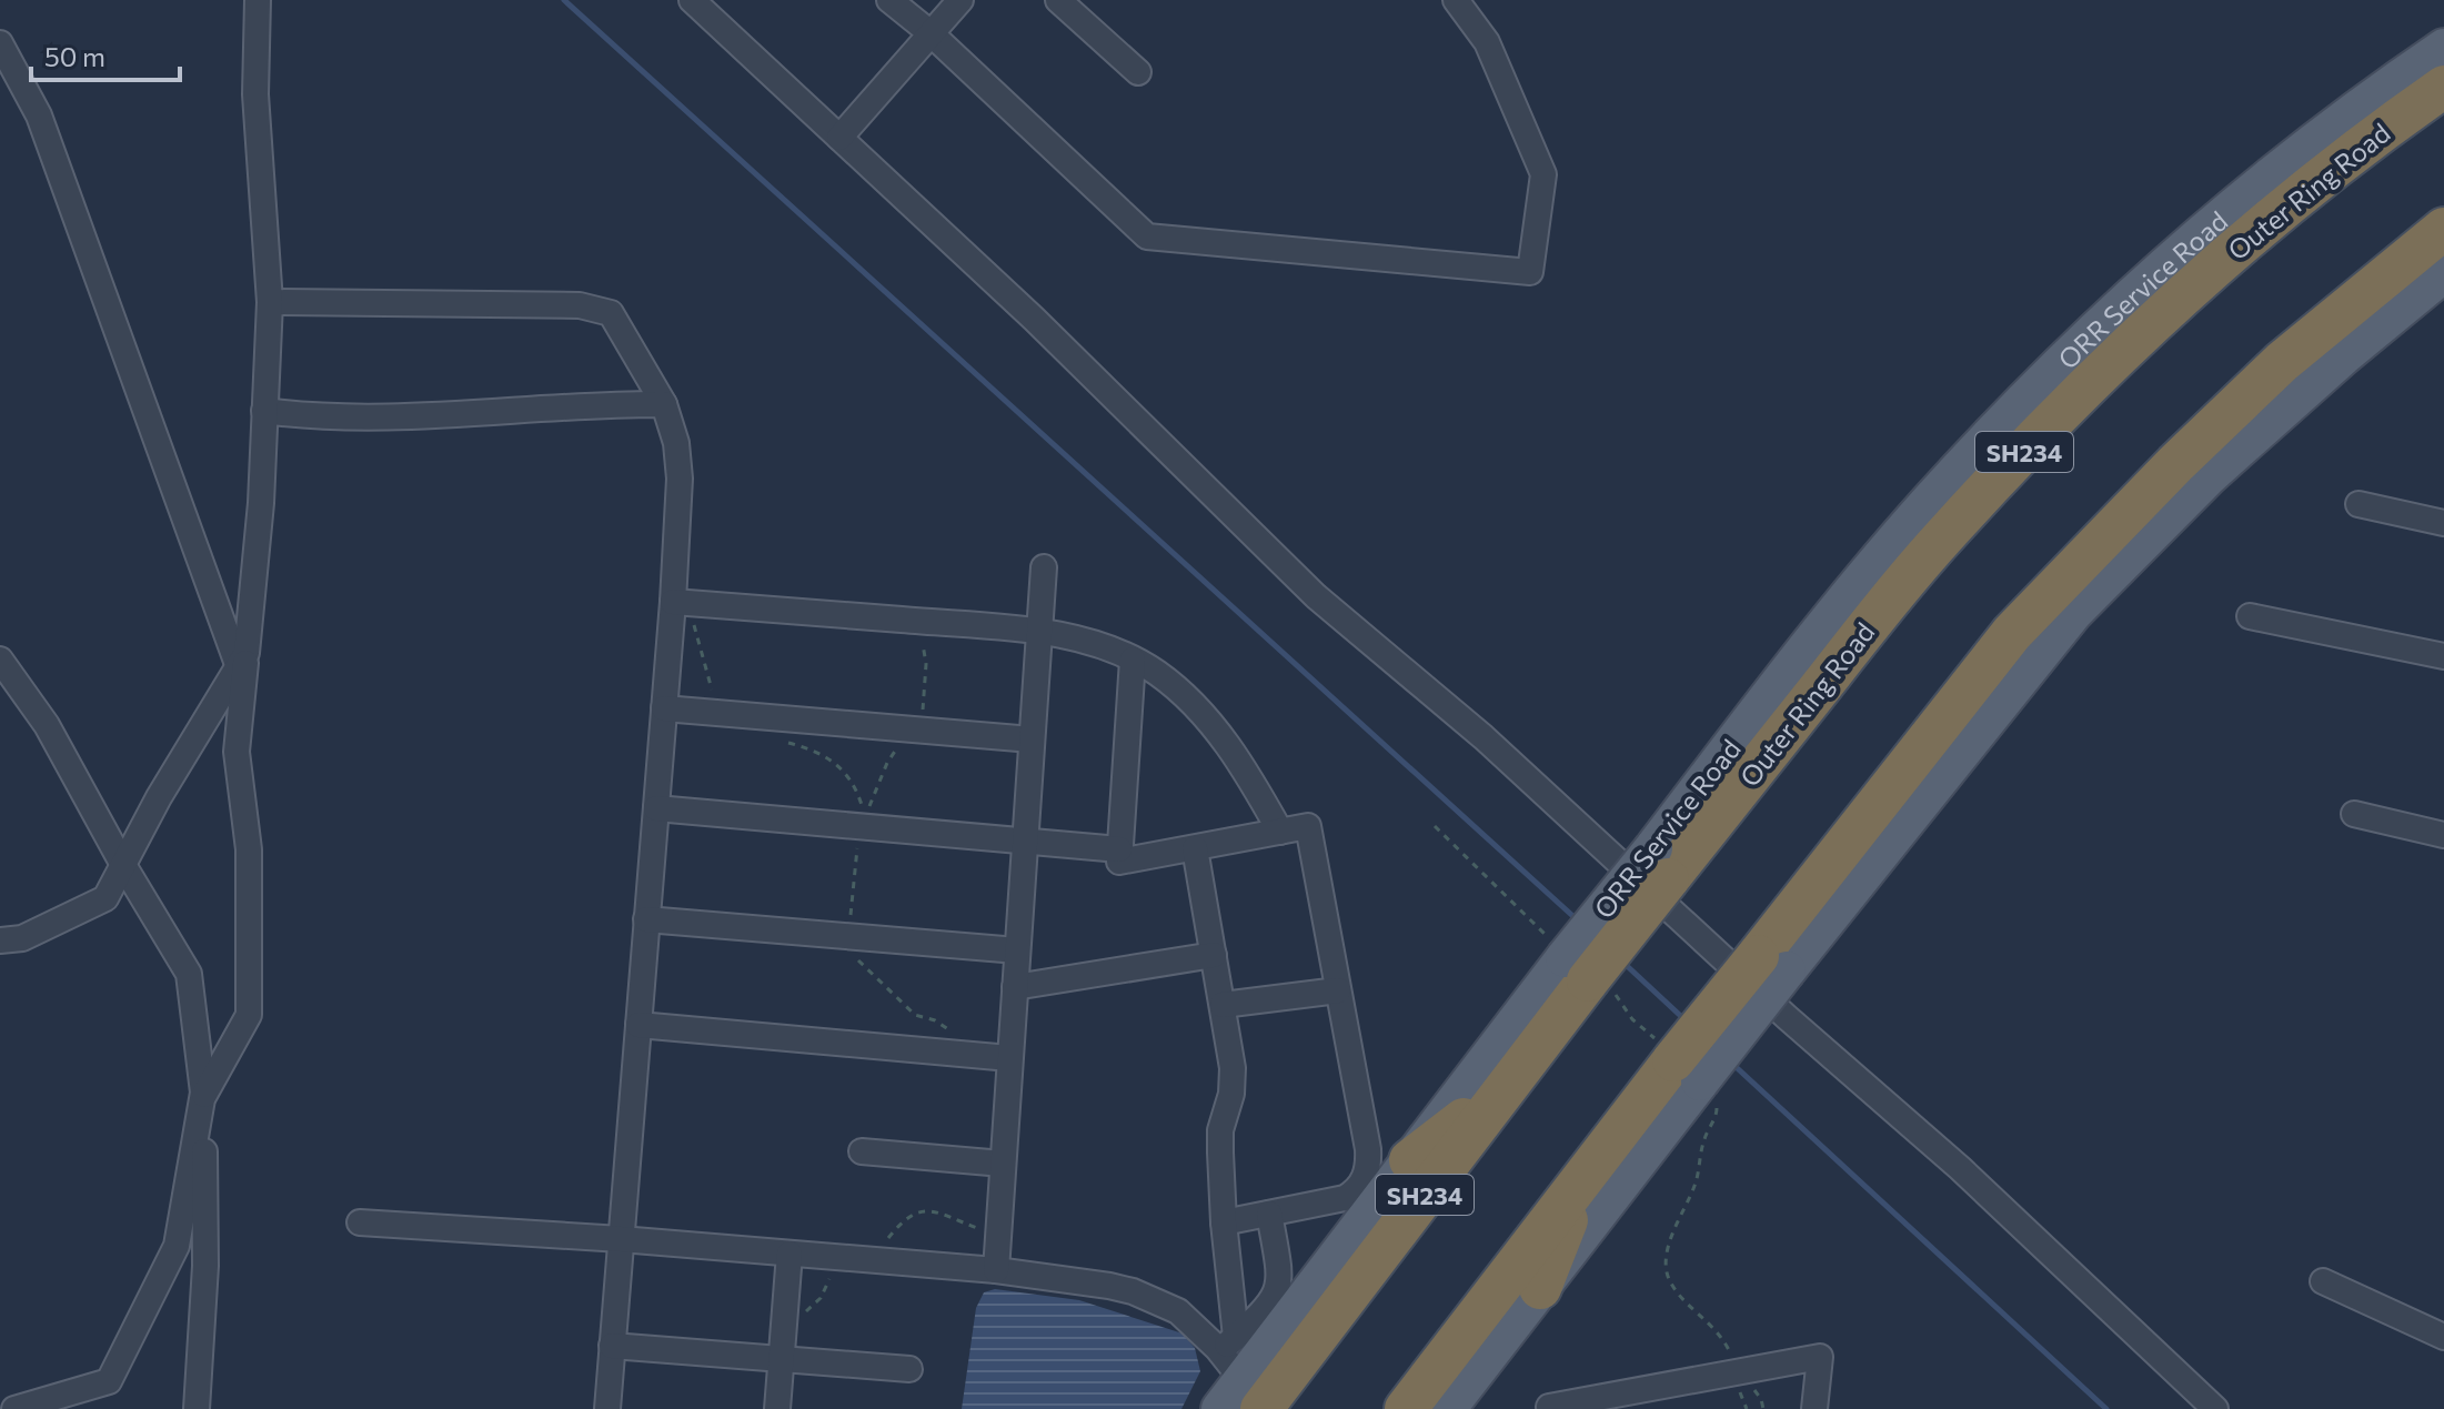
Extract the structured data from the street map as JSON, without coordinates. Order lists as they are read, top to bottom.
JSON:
{
  "streets": {
    "highway": ["Outer Ring Road", "SH234"],
    "main road": ["ORR Service Road"]
  },
  "crossings": [
    ["Outer Ring Road", "ORR Service Road"]
  ],
  "scale_bar": "50 m"
}
